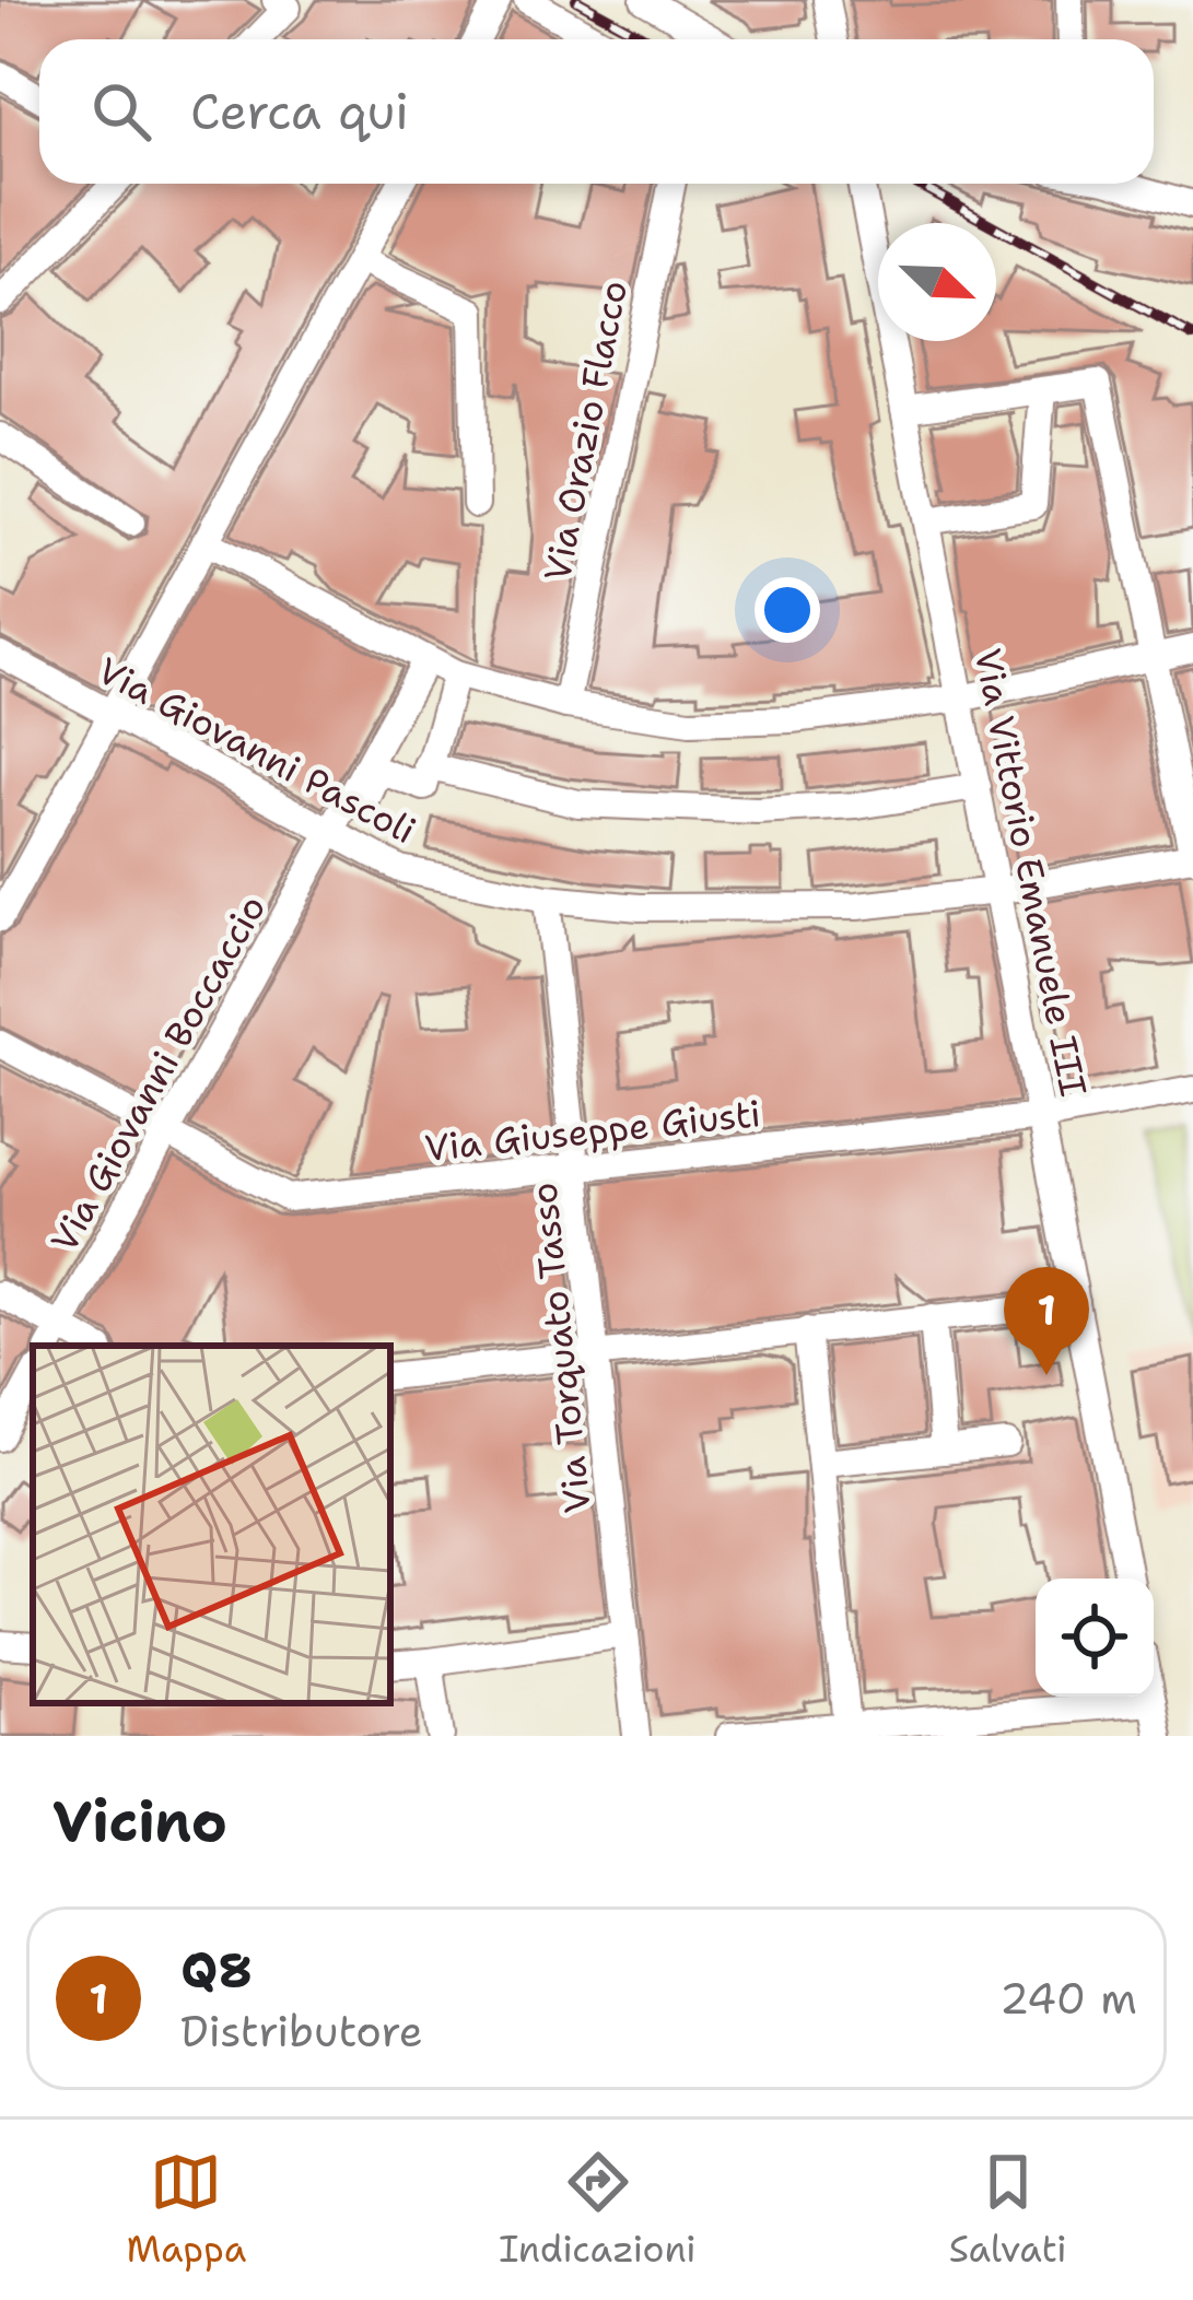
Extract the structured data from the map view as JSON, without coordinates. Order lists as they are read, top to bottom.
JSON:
{
  "streets": {
    "street": [
      "Via Orazio Flacco",
      "Via Giovanni Pascoli",
      "Via Vittorio Emanuele III",
      "Via Giovanni Boccaccio",
      "Via Giuseppe Giusti",
      "Via Torquato Tasso"
    ]
  },
  "crossings": [
    ["Via Giovanni Pascoli", "Via Vittorio Emanuele III"],
    ["Via Giovanni Pascoli", "Via Giovanni Boccaccio"],
    ["Via Giovanni Pascoli", "Via Torquato Tasso"],
    ["Via Vittorio Emanuele III", "Via Giuseppe Giusti"],
    ["Via Giovanni Boccaccio", "Via Giuseppe Giusti"],
    ["Via Giuseppe Giusti", "Via Torquato Tasso"]
  ],
  "north": "bottom right",
  "page": {
    "search": "Cerca qui",
    "pins": "1",
    "heading": "Vicino",
    "list": [
      {
        "mark": "1",
        "name": "Q8",
        "note": "Distributore",
        "value": "240 m"
      }
    ],
    "nav": ["Mappa", "Indicazioni", "Salvati"]
  }
}
